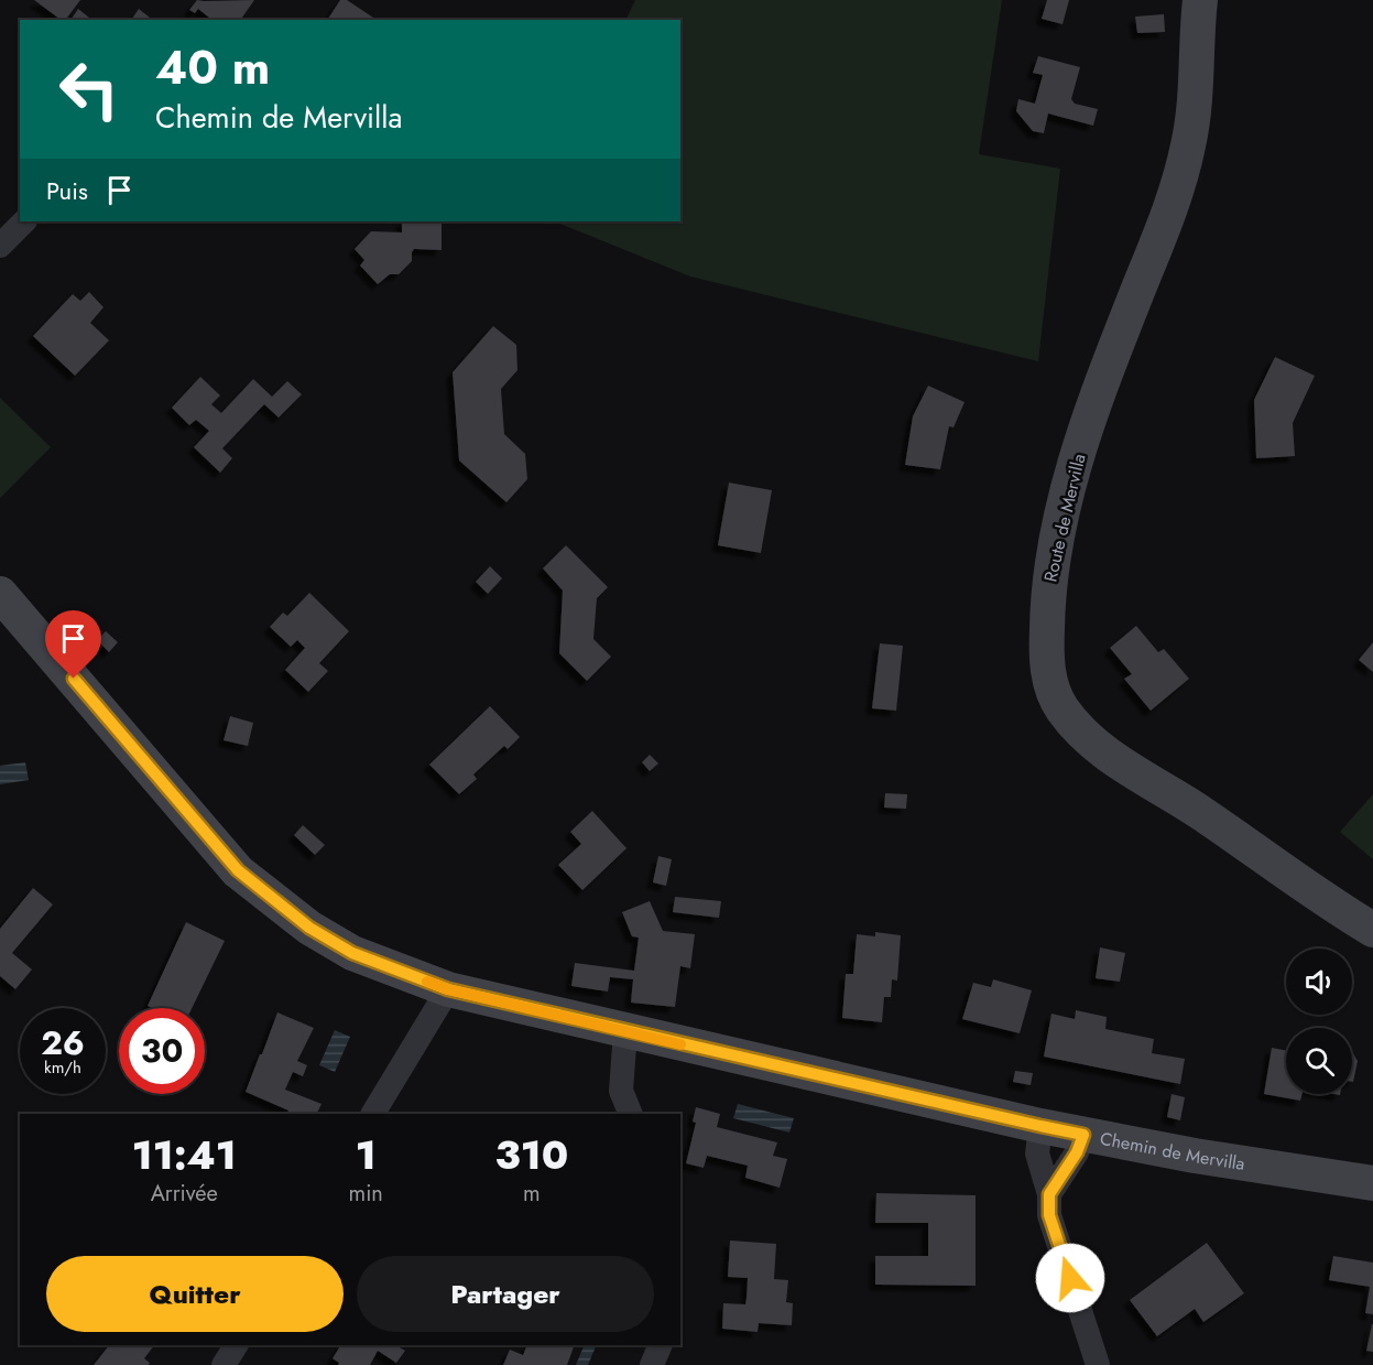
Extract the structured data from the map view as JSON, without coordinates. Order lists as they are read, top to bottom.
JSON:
{
  "streets": {
    "street": ["Route de Mervilla", "Chemin de Mervilla"]
  },
  "page": {
    "turn": ["40 m", "Chemin de Mervilla"],
    "then": "Puis",
    "speed": "26 km/h",
    "limit": "30",
    "eta": [
      "11:41",
      "Arrivée",
      "1",
      "min",
      "310",
      "m"
    ],
    "buttons": ["Quitter", "Partager"]
  }
}
